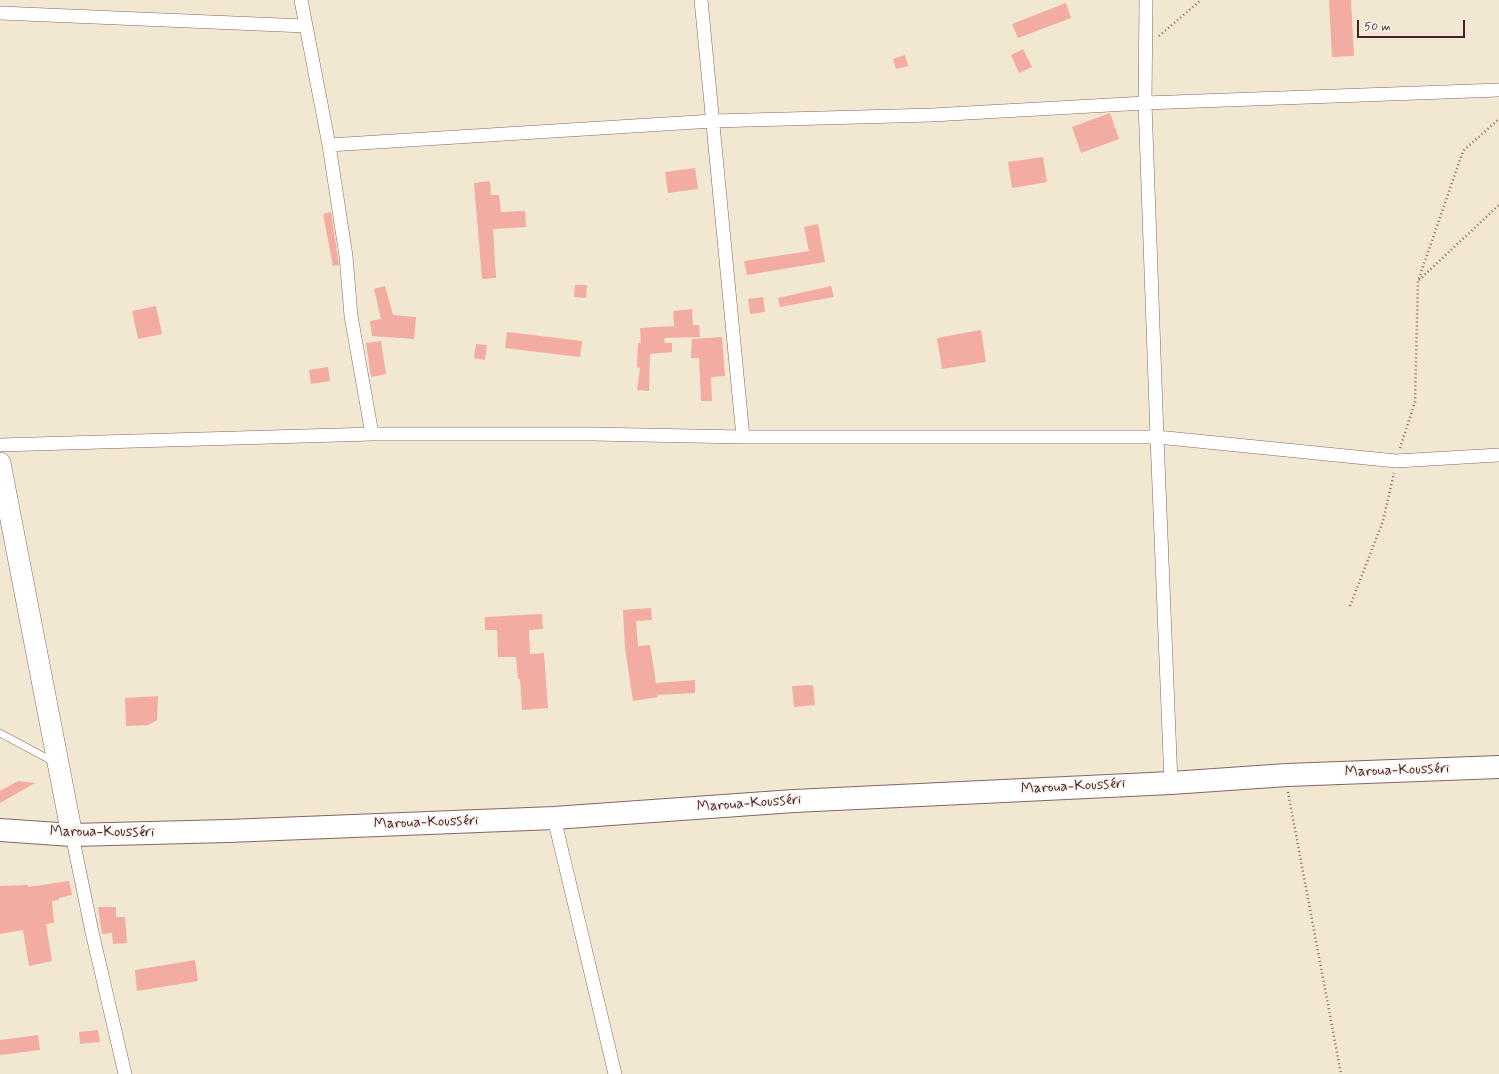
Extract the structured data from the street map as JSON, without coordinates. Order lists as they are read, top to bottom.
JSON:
{
  "streets": {
    "highway": ["Maroua-Kousséri"]
  },
  "scale_bar": "50 m"
}
